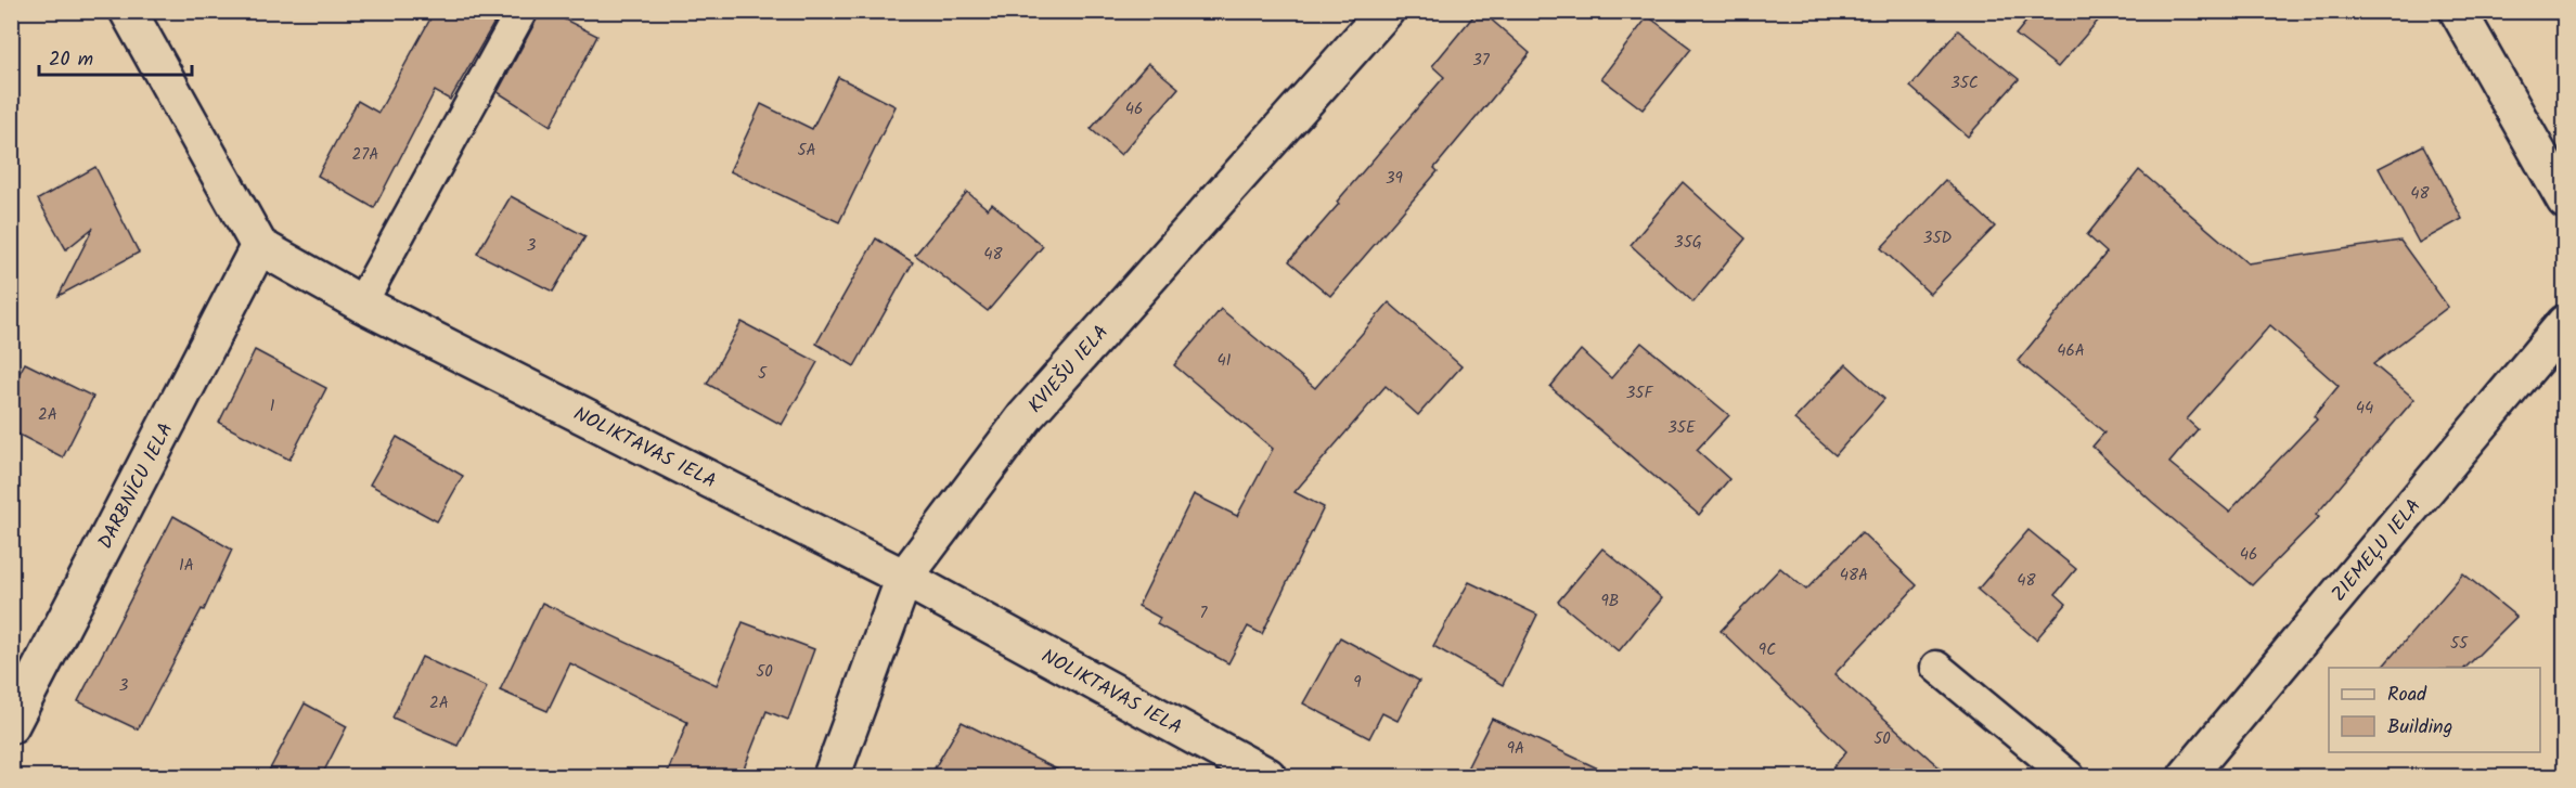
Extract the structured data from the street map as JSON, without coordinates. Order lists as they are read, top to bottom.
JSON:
{
  "streets": {
    "street": [
      "KVIEŠU IELA",
      "NOLIKTAVAS IELA",
      "DARBNĪCU IELA",
      "ZIEMEĻU IELA"
    ]
  },
  "crossings": [
    ["KVIEŠU IELA", "NOLIKTAVAS IELA"],
    ["NOLIKTAVAS IELA", "DARBNĪCU IELA"]
  ],
  "house_numbers": [
    "37",
    "35C",
    "46",
    "5A",
    "27A",
    "39",
    "48",
    "35D",
    "35G",
    "3",
    "48",
    "46A",
    "41",
    "5",
    "35F",
    "1",
    "44",
    "2A",
    "35E",
    "46",
    "1A",
    "48A",
    "48",
    "9B",
    "7",
    "55",
    "9C",
    "50",
    "9",
    "3",
    "2A",
    "50",
    "9A"
  ],
  "legend": ["Road", "Building"],
  "scale_bar": "20 m"
}
